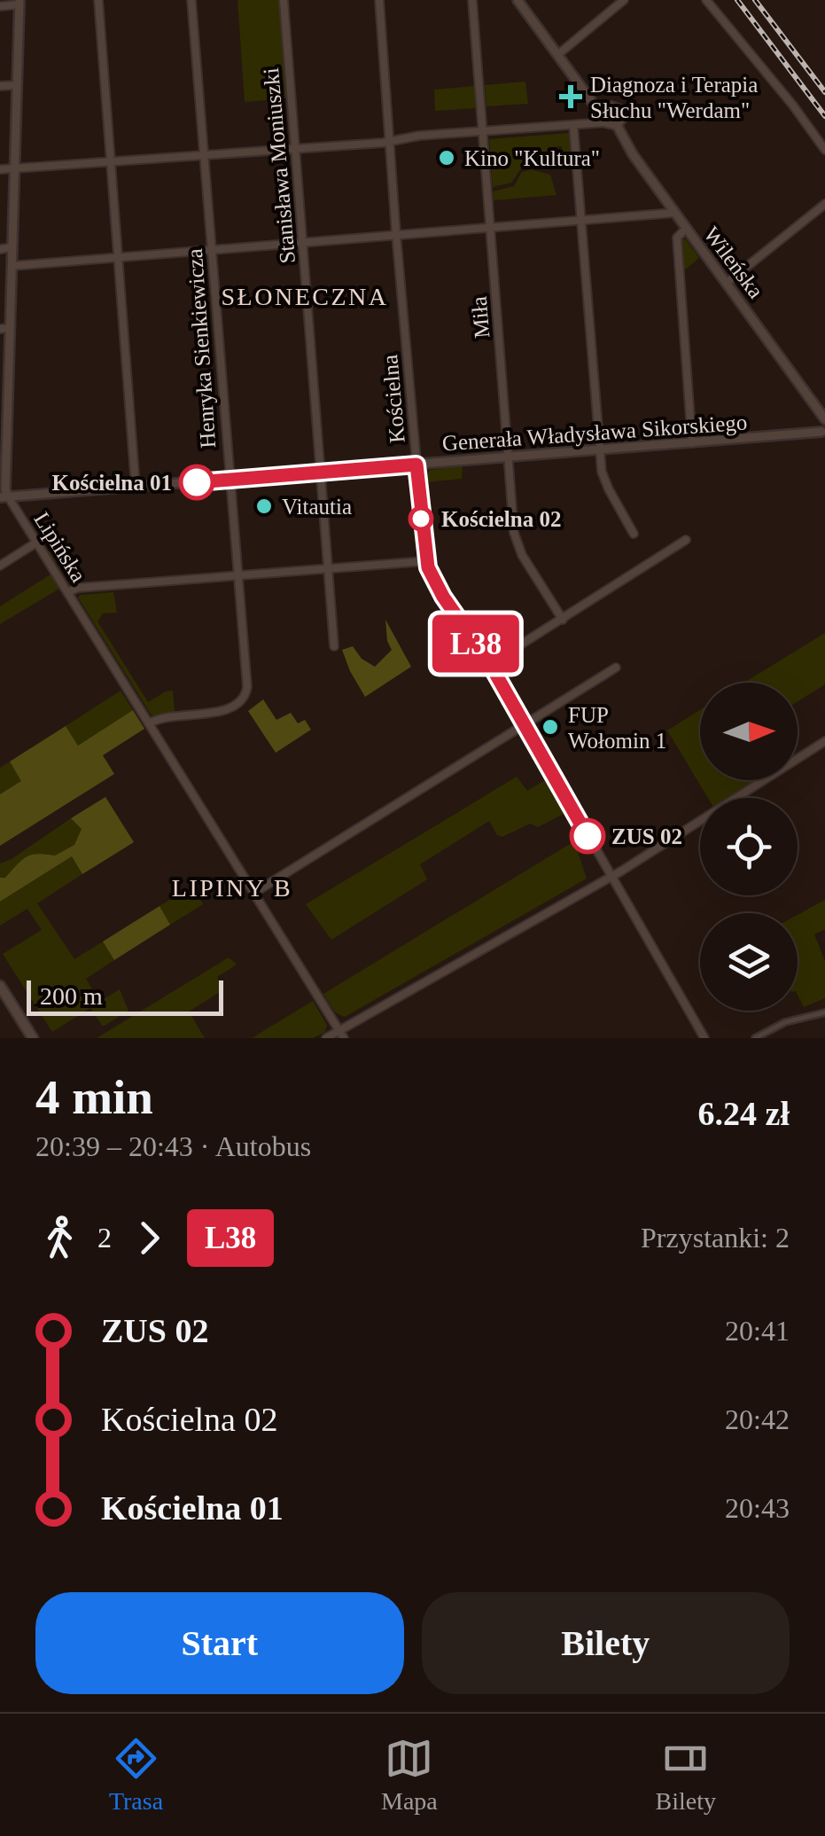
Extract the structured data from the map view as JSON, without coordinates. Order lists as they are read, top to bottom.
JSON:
{
  "streets": {
    "street": [
      "Stanisława Moniuszki",
      "Wileńska",
      "Miła",
      "Henryka Sienkiewicza",
      "Kościelna",
      "Generała Władysława Sikorskiego",
      "Lipińska"
    ]
  },
  "crossings": [
    ["Stanisława Moniuszki", "Generała Władysława Sikorskiego"],
    ["Wileńska", "Generała Władysława Sikorskiego"],
    ["Miła", "Generała Władysława Sikorskiego"],
    ["Henryka Sienkiewicza", "Generała Władysława Sikorskiego"],
    ["Henryka Sienkiewicza", "Lipińska"],
    ["Kościelna", "Generała Władysława Sikorskiego"],
    ["Generała Władysława Sikorskiego", "Lipińska"]
  ],
  "districts": ["SŁONECZNA", "LIPINY B"],
  "places": {
    "health": ["Diagnoza i Terapia Słuchu \"Werdam\""],
    "other": [
      "Kino \"Kultura\"",
      "Kościelna 01",
      "Vitautia",
      "Kościelna 02",
      "FUP Wołomin 1",
      "ZUS 02"
    ]
  },
  "lines": ["bus line L38"],
  "scale_bar": "200 m",
  "north": "right",
  "page": {
    "on_map": "L38",
    "scale": "200 m",
    "heading": ["4 min", "20:39 – 20:43 · Autobus", "6.24 zł"],
    "legs": ["2", "L38", "Przystanki: 2"],
    "list": [
      {
        "name": "ZUS 02",
        "value": "20:41"
      },
      {
        "name": "Kościelna 02",
        "value": "20:42"
      },
      {
        "name": "Kościelna 01",
        "value": "20:43"
      }
    ],
    "buttons": ["Start", "Bilety"],
    "tabs": ["Trasa", "Mapa", "Bilety"]
  }
}
